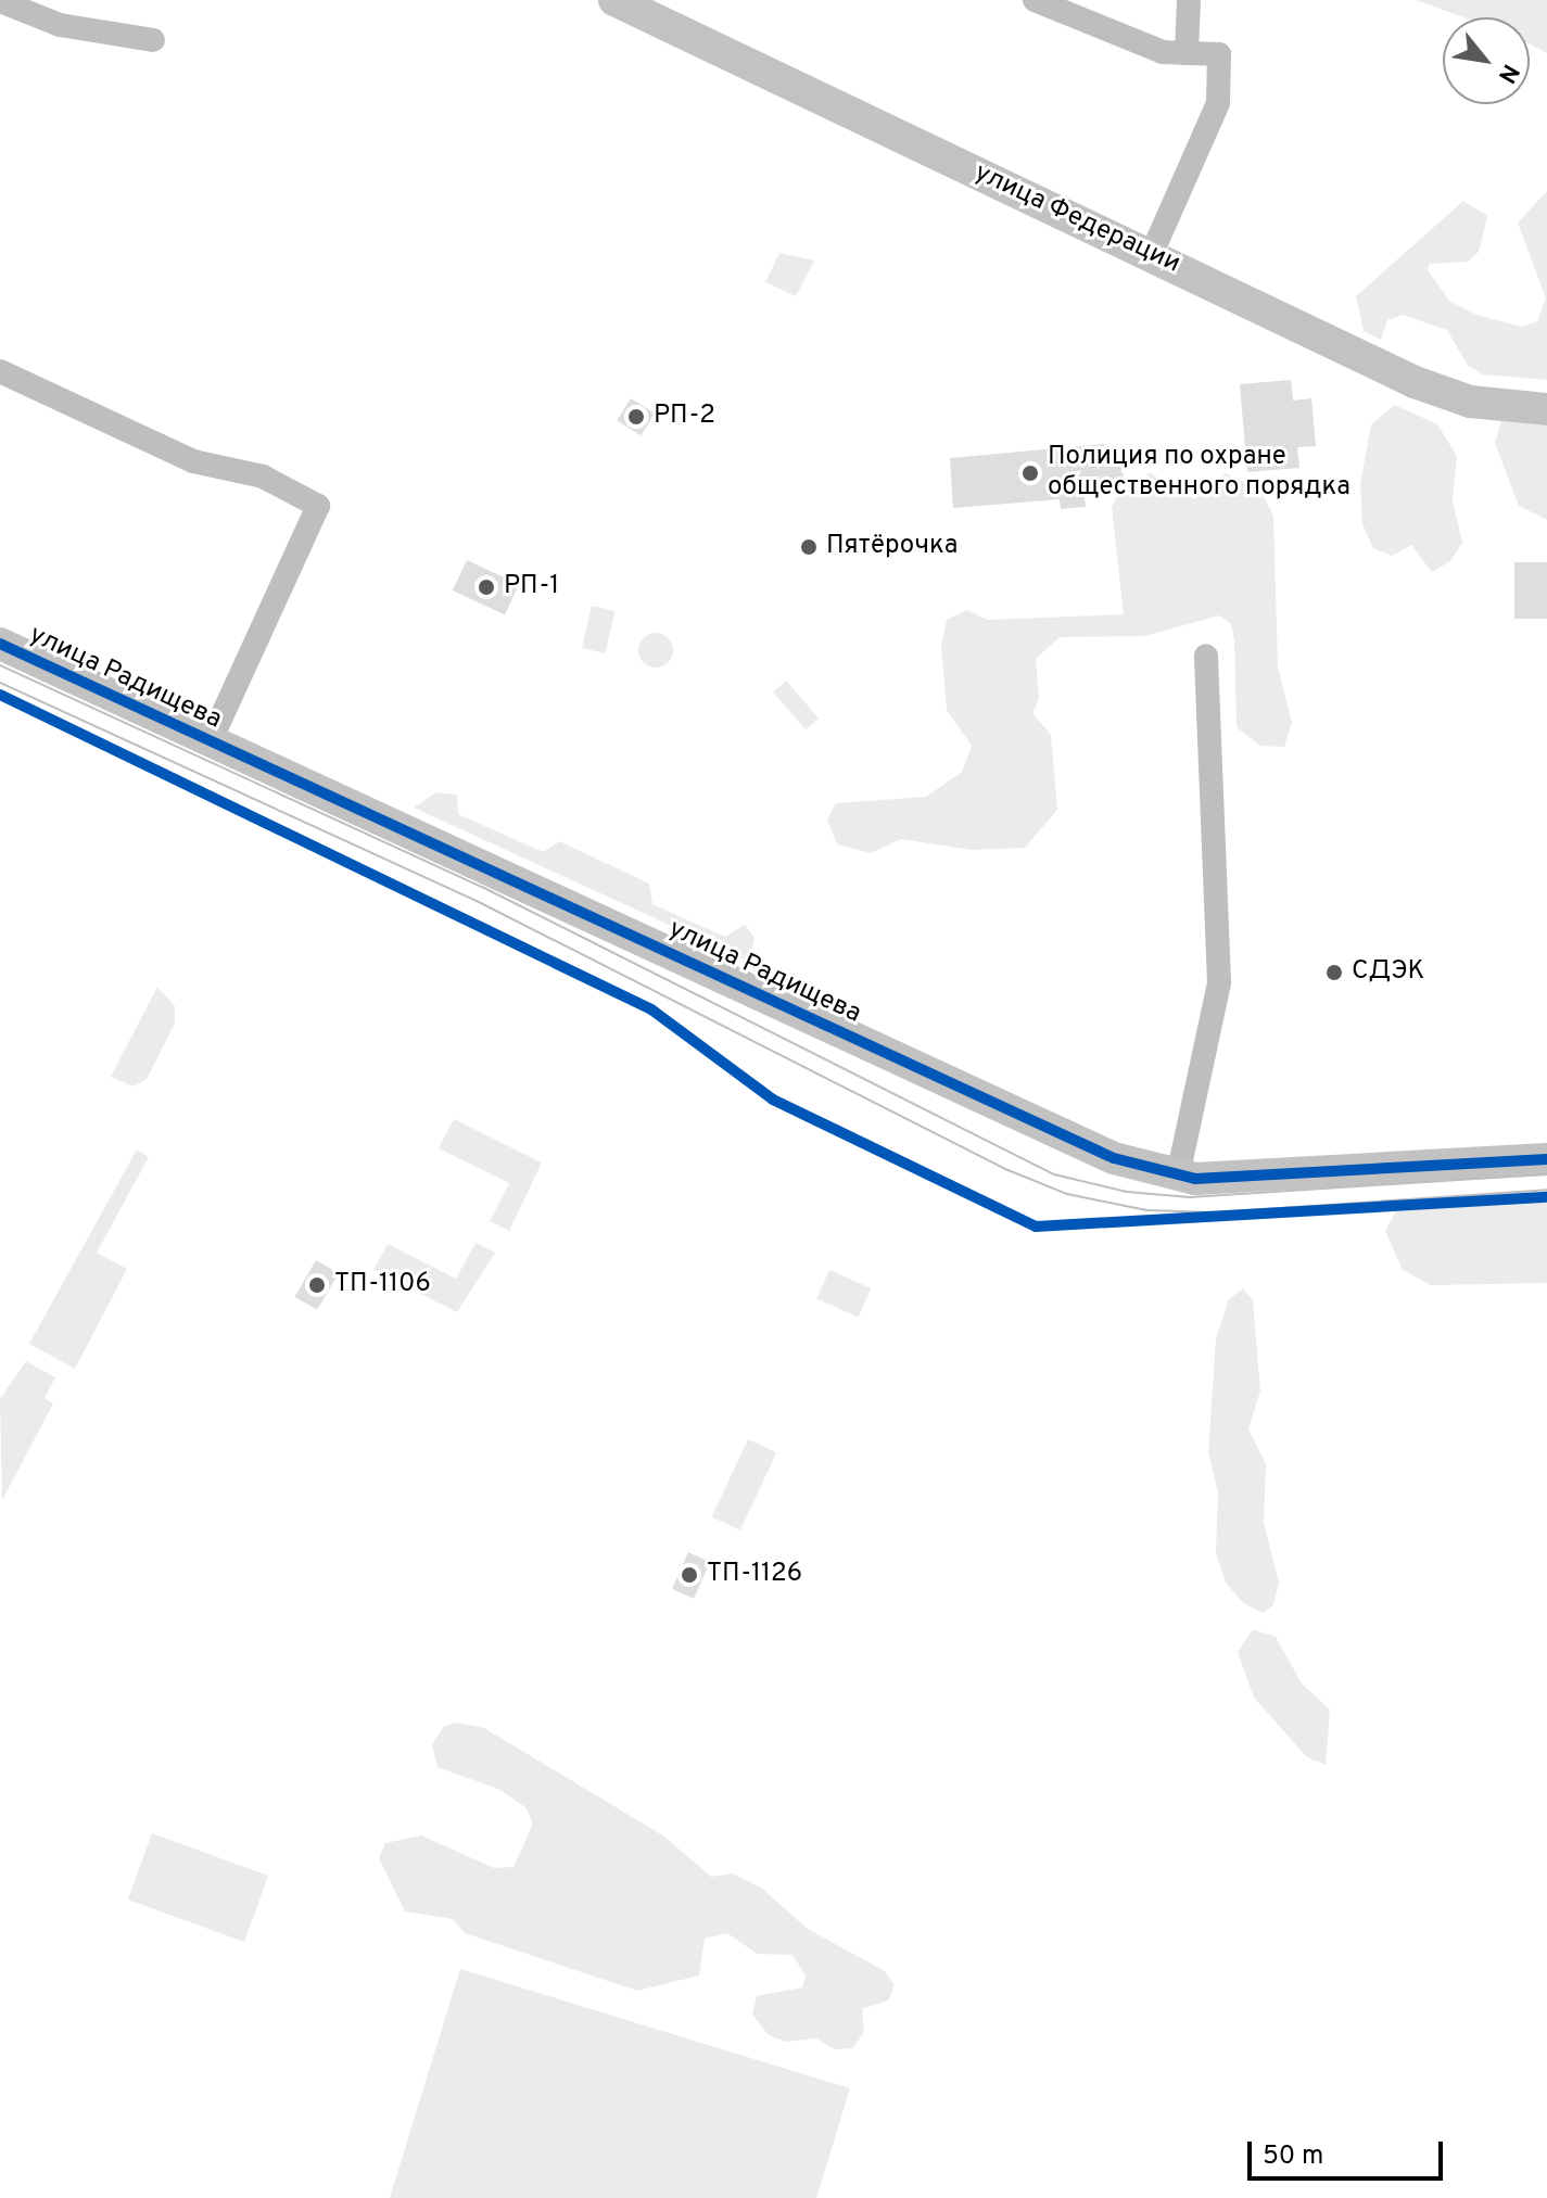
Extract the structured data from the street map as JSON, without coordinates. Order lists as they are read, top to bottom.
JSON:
{
  "streets": {
    "street": ["улица Федерации", "улица Радищева"]
  },
  "places": [
    "РП-2",
    "Полиция по охране общественного порядка",
    "Пятёрочка",
    "РП-1",
    "СДЭК",
    "ТП-1106",
    "ТП-1126"
  ],
  "scale_bar": "50 m",
  "north": "bottom right"
}
